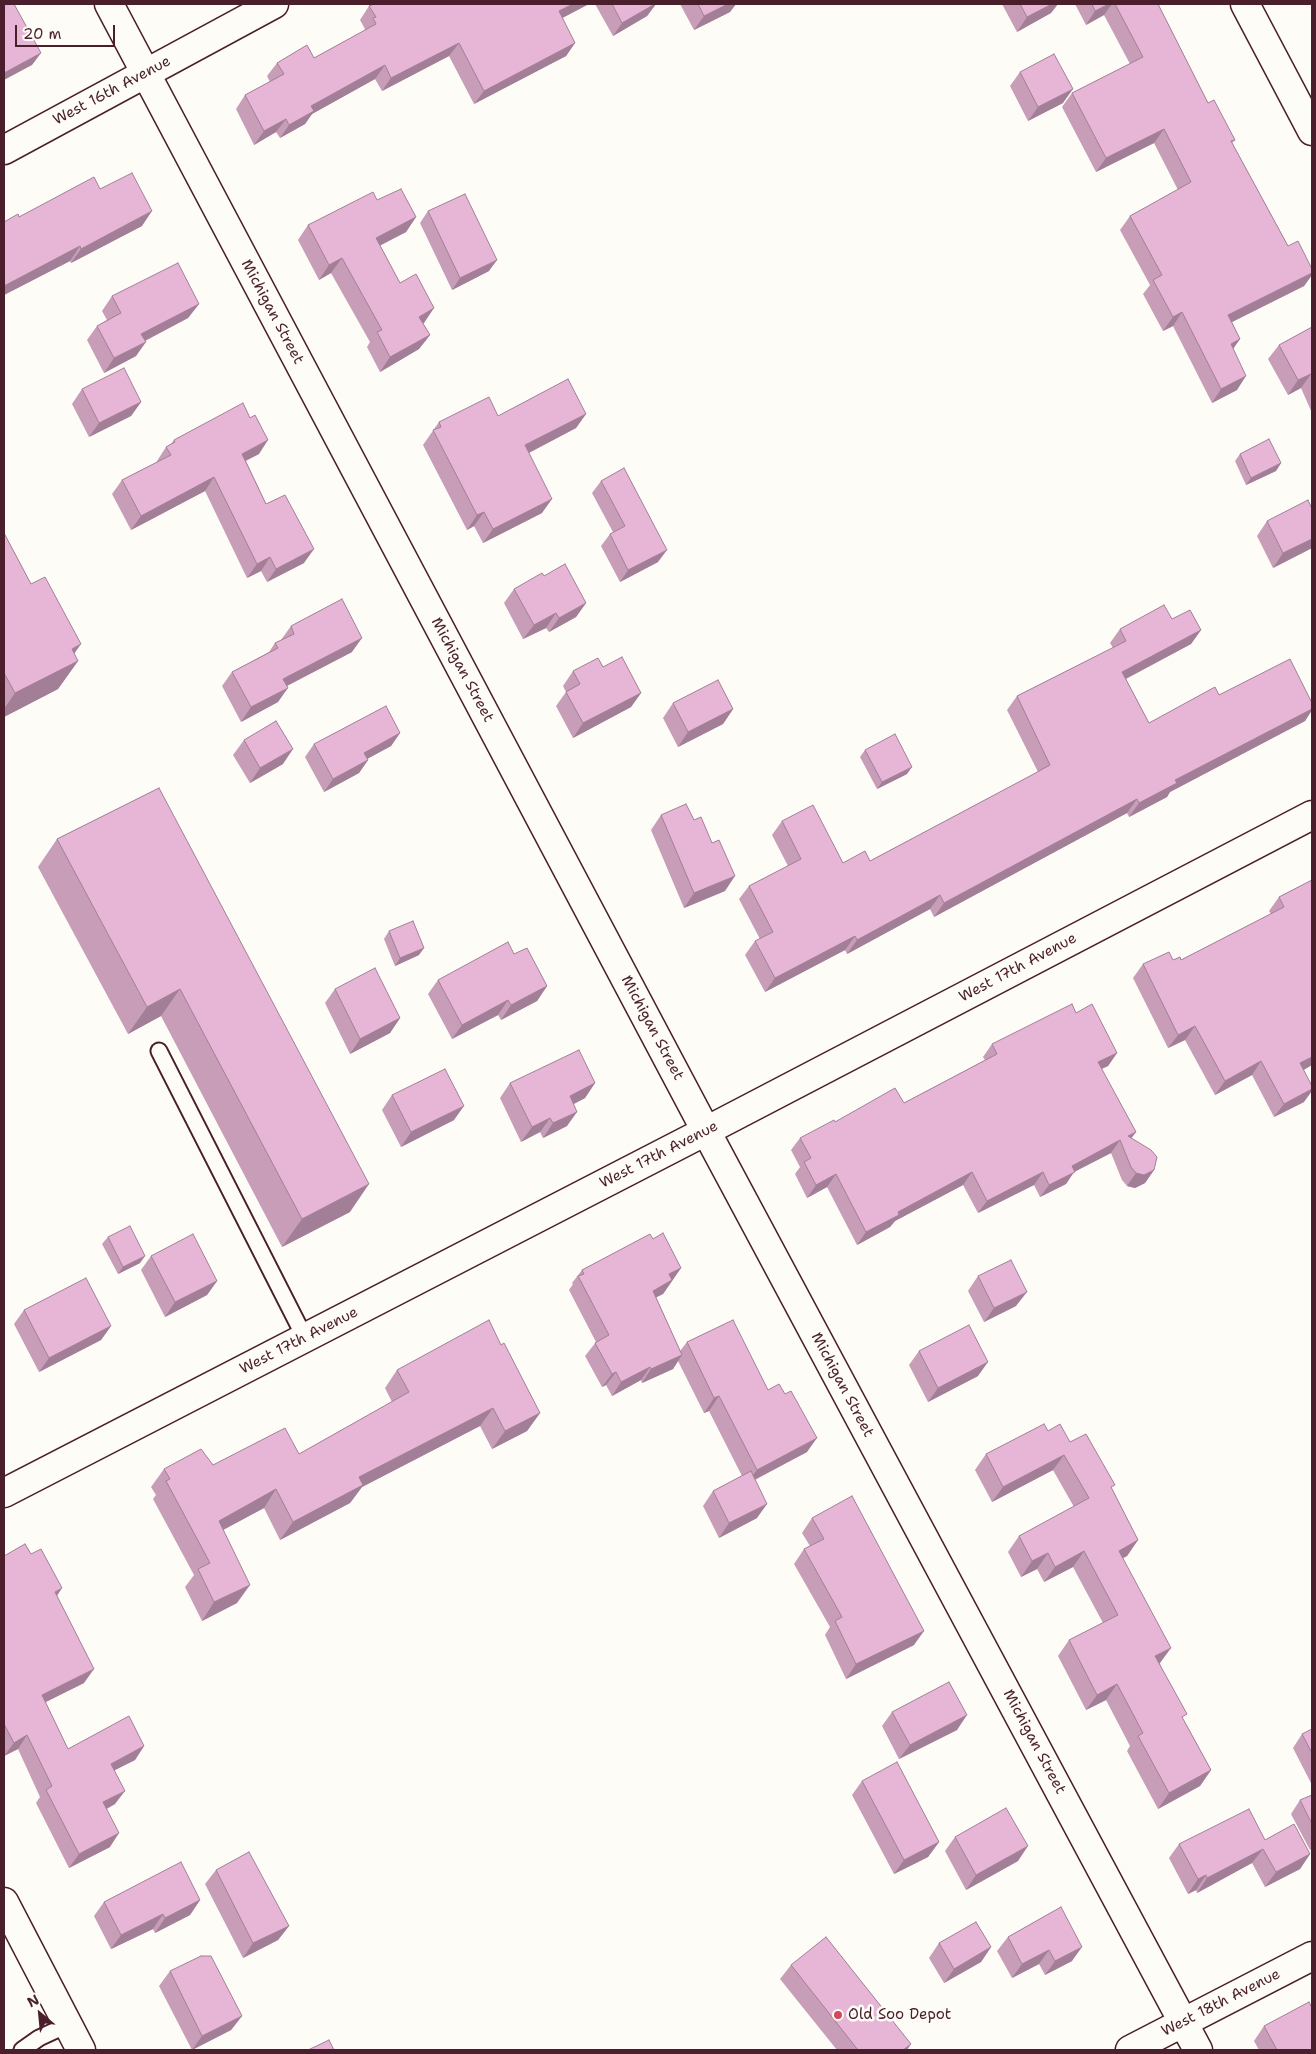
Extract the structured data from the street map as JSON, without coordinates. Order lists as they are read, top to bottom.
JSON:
{
  "streets": {
    "street": [
      "West 16th Avenue",
      "Michigan Street",
      "West 17th Avenue",
      "West 18th Avenue"
    ]
  },
  "crossings": [
    ["West 16th Avenue", "Michigan Street"],
    ["Michigan Street", "West 17th Avenue"],
    ["Michigan Street", "West 18th Avenue"]
  ],
  "places": ["Old Soo Depot"],
  "scale_bar": "20 m",
  "north": "top left"
}
